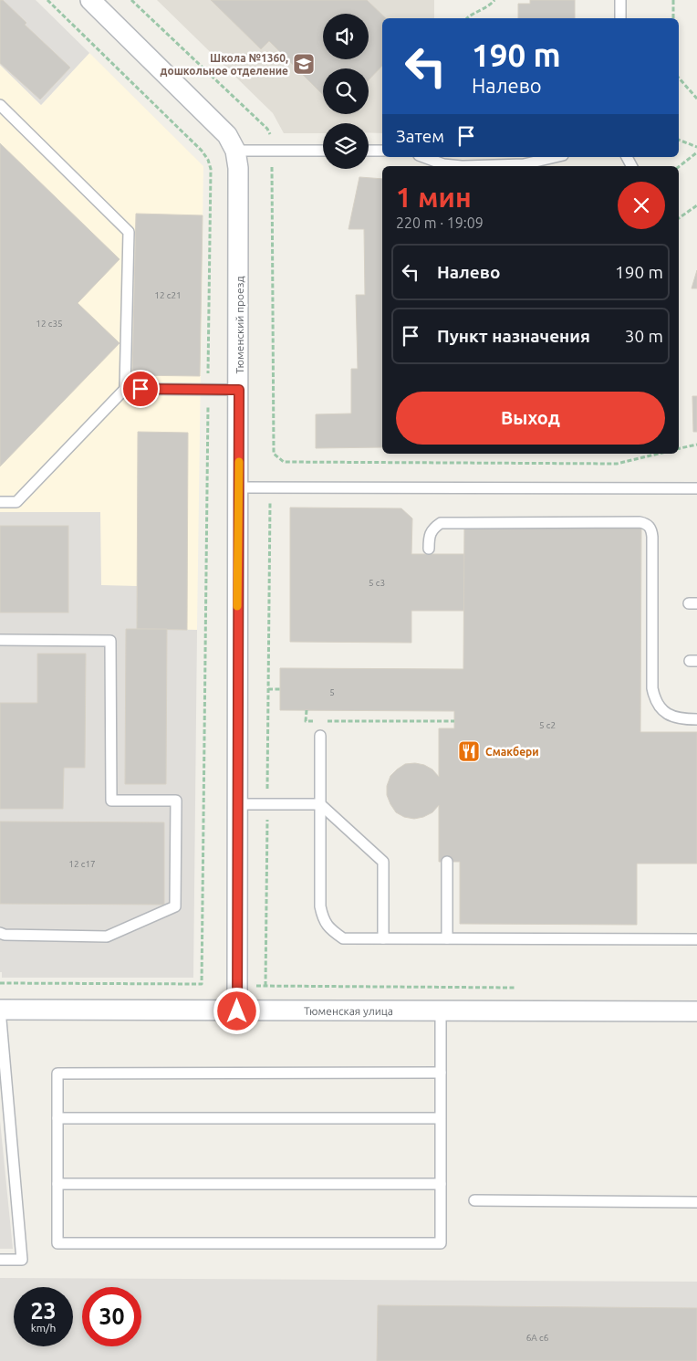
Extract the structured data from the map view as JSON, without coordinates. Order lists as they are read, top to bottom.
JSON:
{
  "streets": {
    "street": ["Тюменский проезд", "Тюменская улица"]
  },
  "crossings": [
    ["Тюменский проезд", "Тюменская улица"]
  ],
  "places": {
    "school or university": ["Школа №1360, дошкольное отделение"],
    "restaurant": ["Смакбери"]
  },
  "house_numbers": [
    "12 с21",
    "12 с35",
    "5 с3",
    "5",
    "5 с2",
    "12 с17",
    "6А с6"
  ],
  "page": {
    "turn": ["190 m", "Налево"],
    "then": "Затем",
    "heading": ["1 мин", "220 m · 19:09"],
    "list": [
      {
        "name": "Налево",
        "value": "190 m"
      },
      {
        "name": "Пункт назначения",
        "value": "30 m"
      }
    ],
    "buttons": "Выход",
    "speed": "23 km/h",
    "limit": "30"
  }
}
